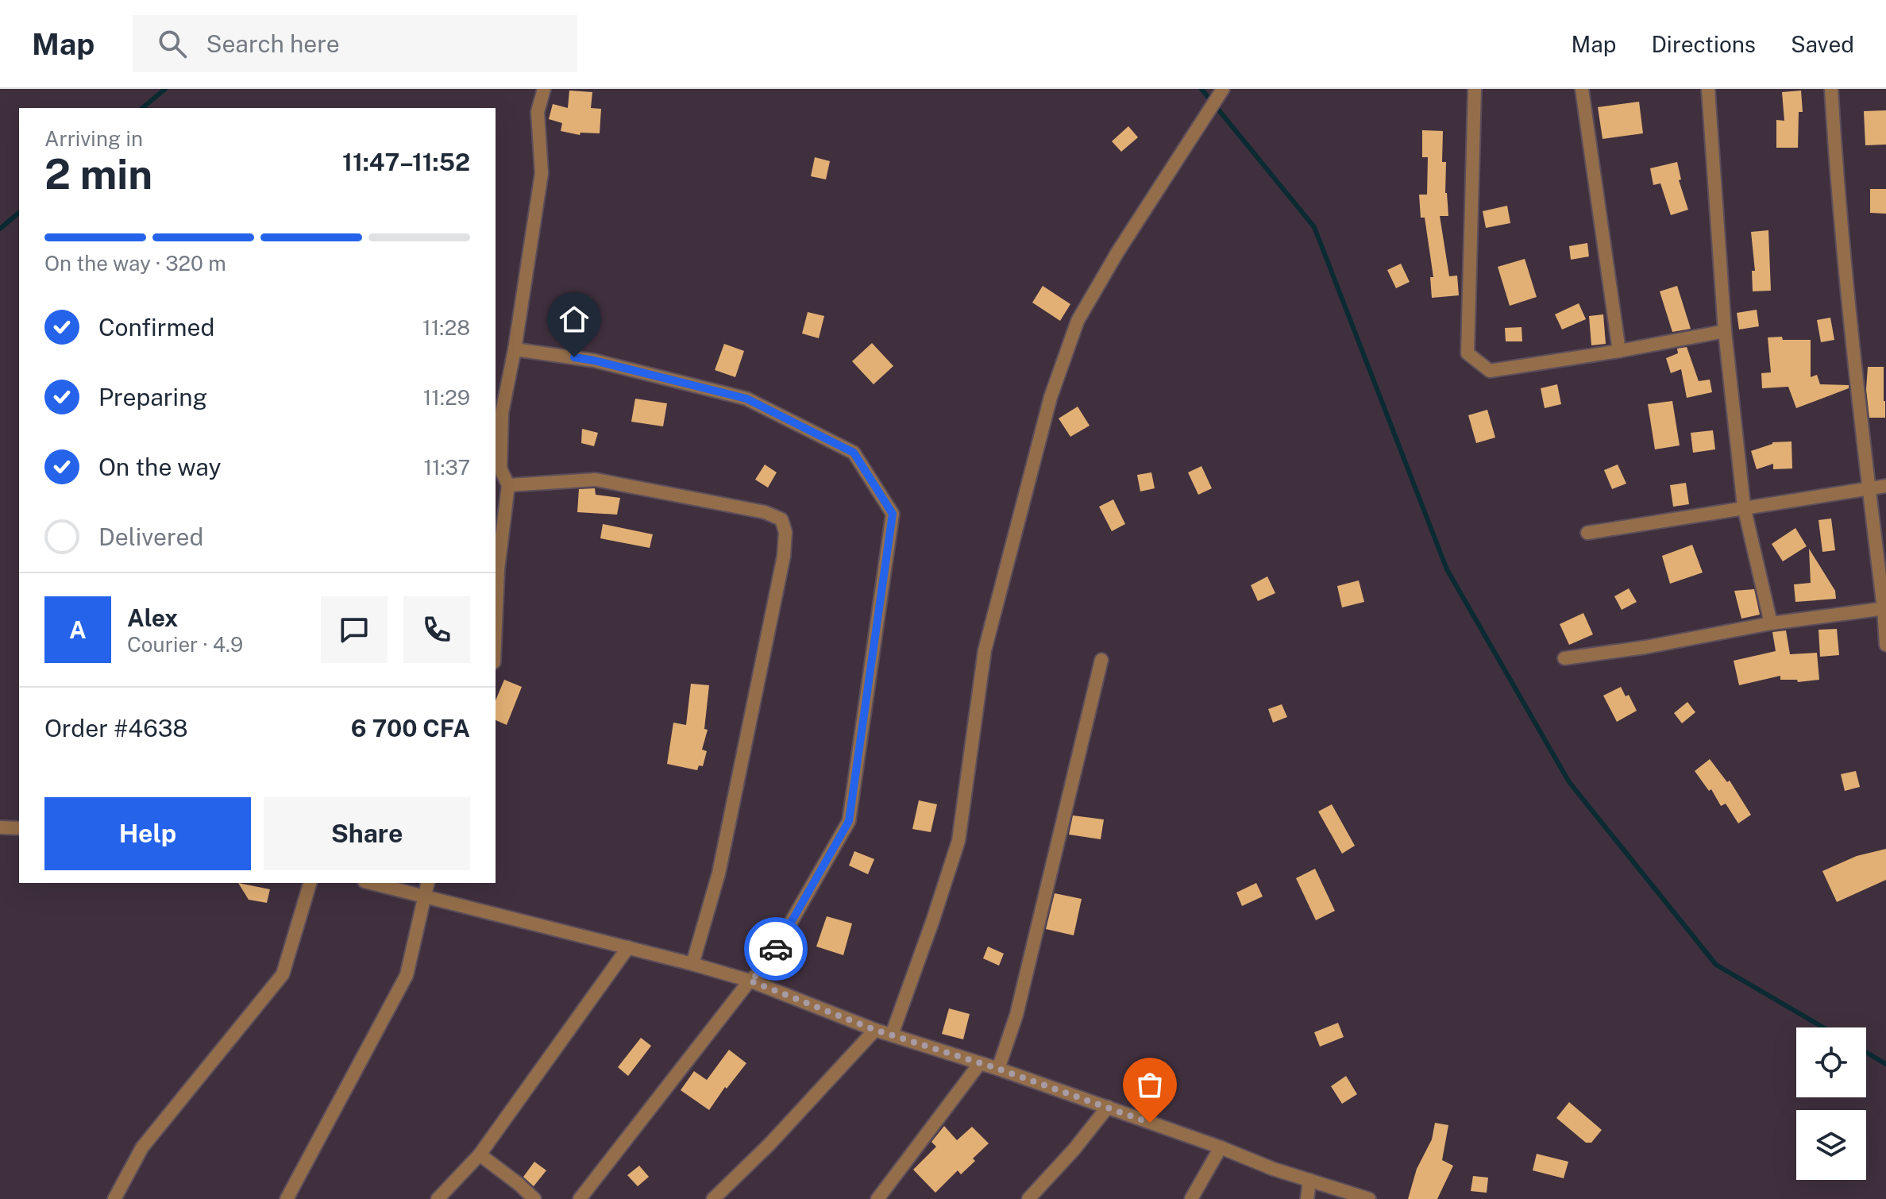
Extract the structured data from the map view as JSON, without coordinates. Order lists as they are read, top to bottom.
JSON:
{
  "page": {
    "header": "Map",
    "search": "Search here",
    "nav": ["Map", "Directions", "Saved"],
    "heading": ["2 min", "Arriving in", "11:47–11:52"],
    "panel": [
      "Alex",
      "Courier · 4.9",
      "Order #4638",
      "6 700 CFA"
    ],
    "bar": "On the way · 320 m",
    "list": [
      ["Confirmed", "11:28"],
      ["Preparing", "11:29"],
      ["On the way", "11:37"],
      "Delivered"
    ],
    "round": "A",
    "buttons": ["Help", "Share"]
  }
}
